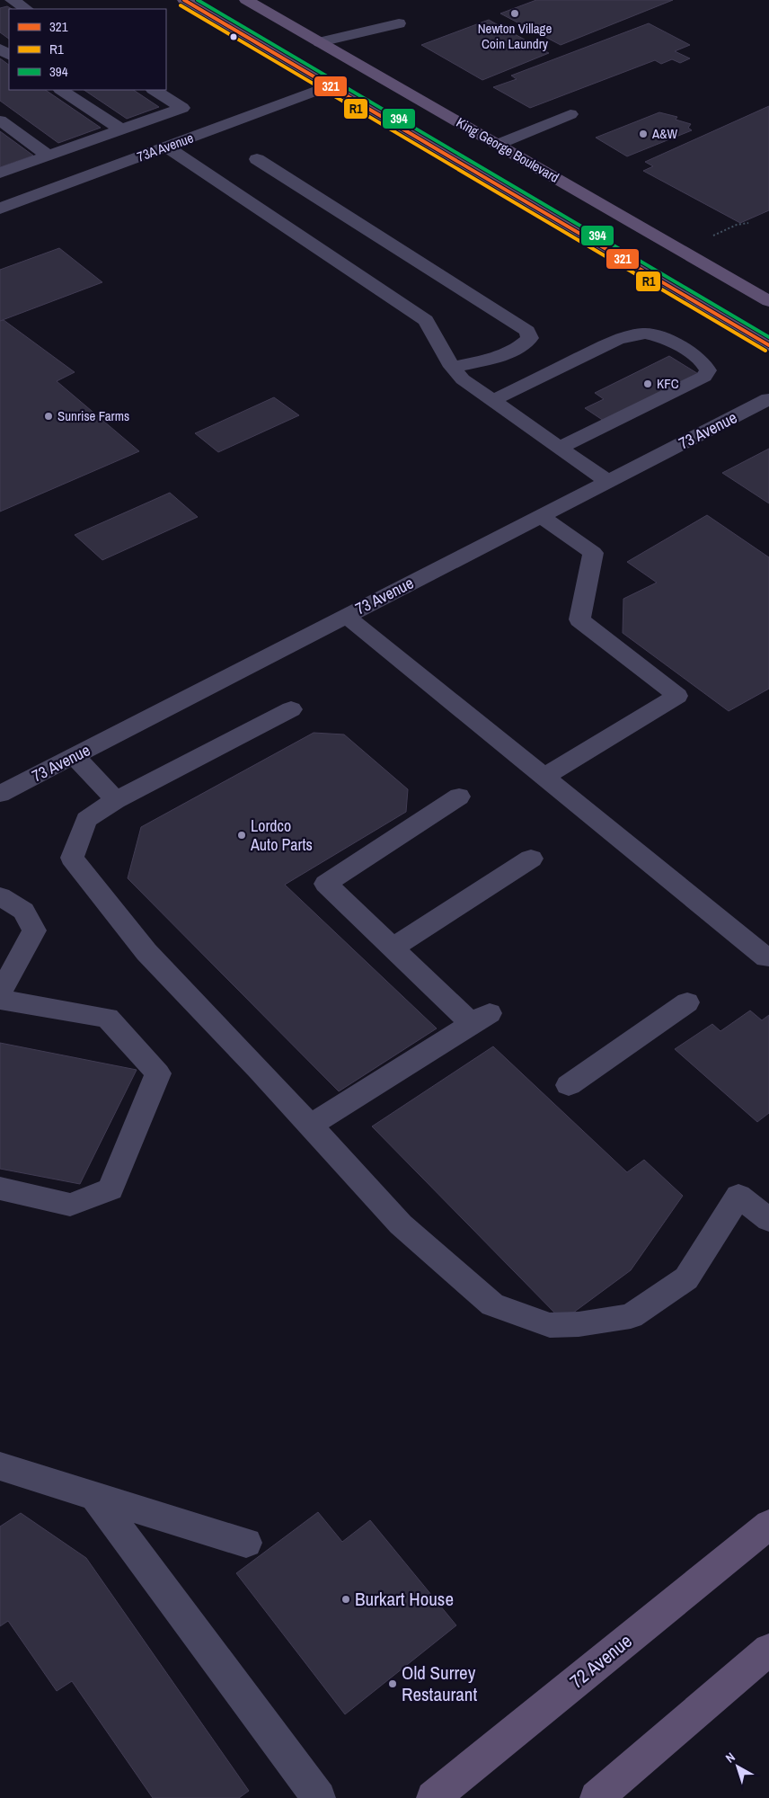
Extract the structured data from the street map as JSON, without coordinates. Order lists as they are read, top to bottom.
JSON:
{
  "streets": {
    "main road": ["King George Boulevard", "72 Avenue"],
    "street": ["73A Avenue", "73 Avenue"]
  },
  "places": [
    "Newton Village Coin Laundry",
    "A&W",
    "KFC",
    "Sunrise Farms",
    "Lordco Auto Parts",
    "Burkart House",
    "Old Surrey Restaurant"
  ],
  "lines": ["transit line 321", "transit line 394", "transit line R1"],
  "legend": ["321", "R1", "394"],
  "north": "top left"
}
